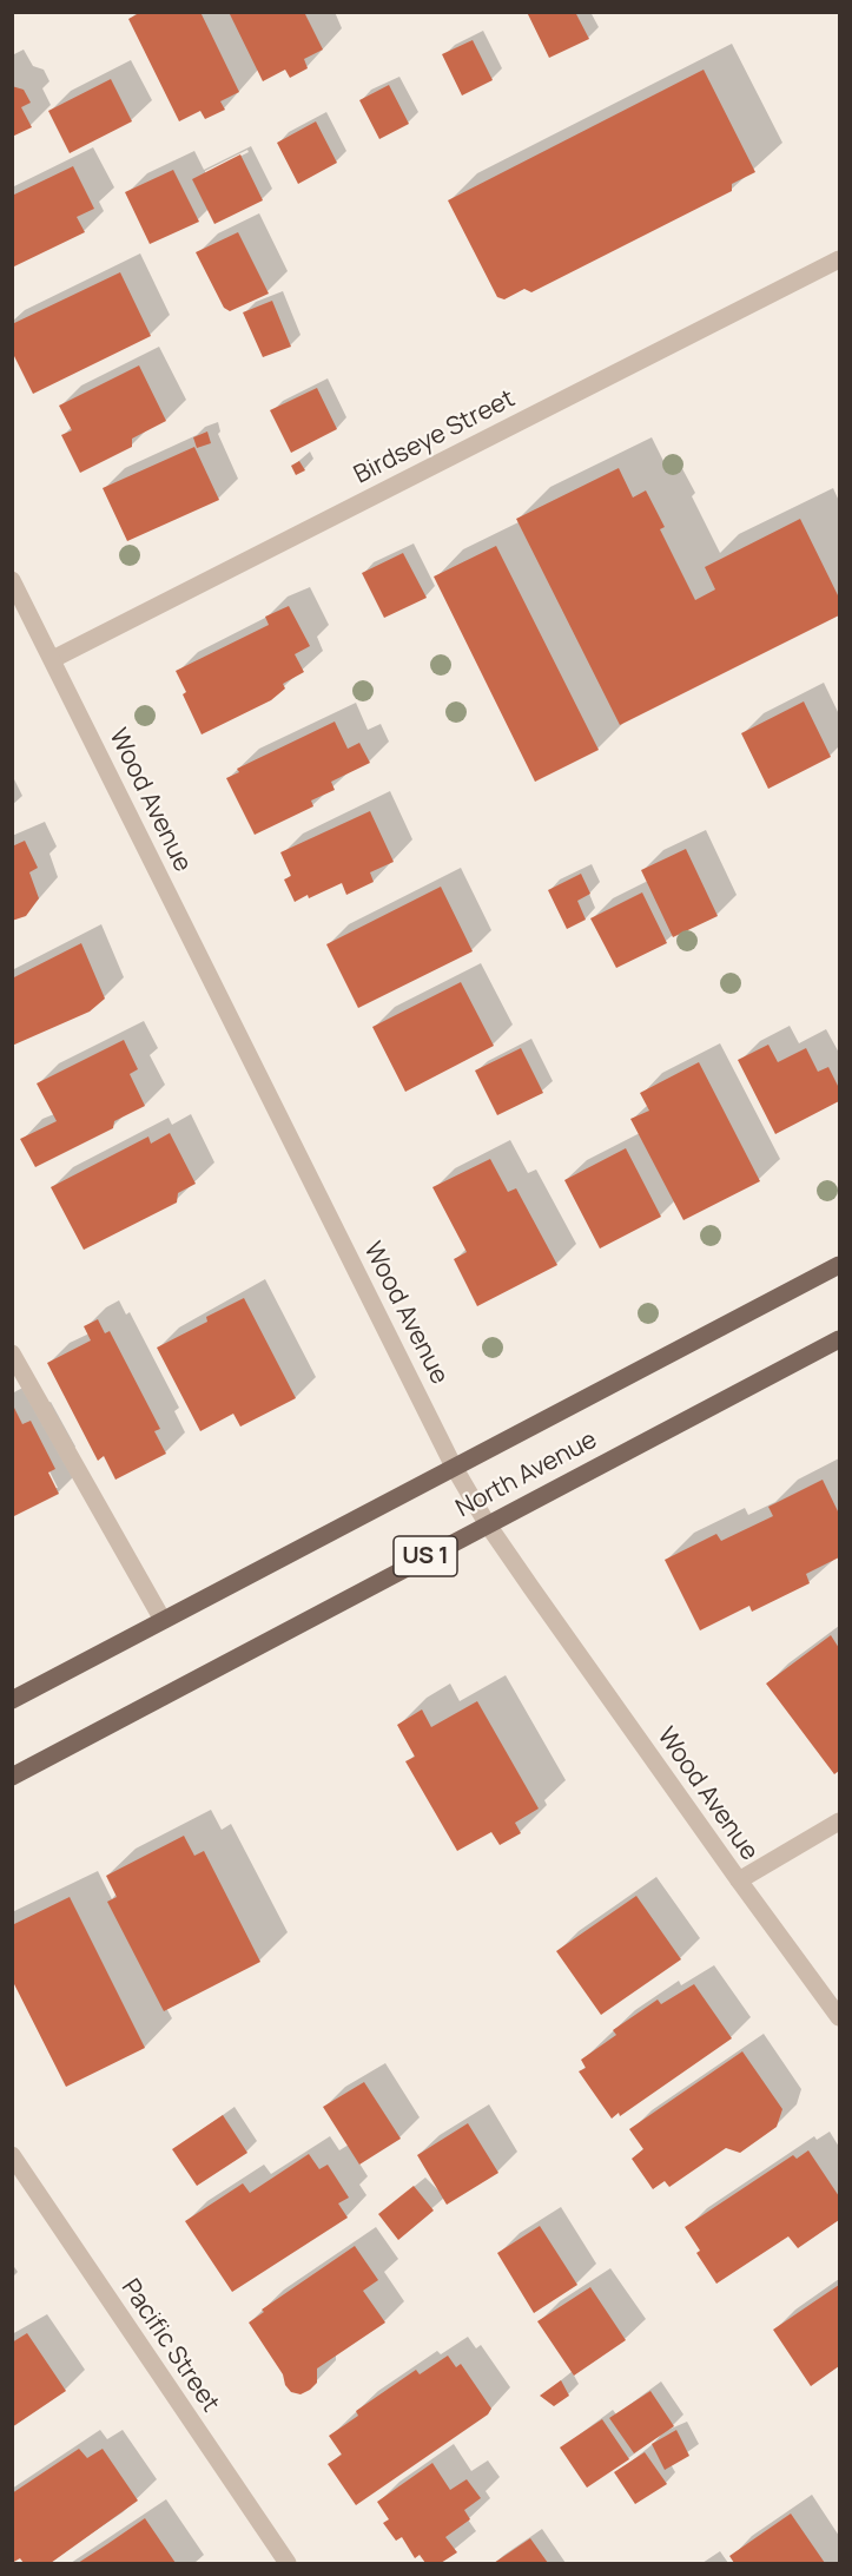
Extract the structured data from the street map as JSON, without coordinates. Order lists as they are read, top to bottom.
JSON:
{
  "streets": {
    "main road": ["North Avenue", "US 1"],
    "street": ["Birdseye Street", "Wood Avenue", "Pacific Street"]
  },
  "crossings": [
    ["Birdseye Street", "Wood Avenue"],
    ["Wood Avenue", "North Avenue"]
  ]
}
